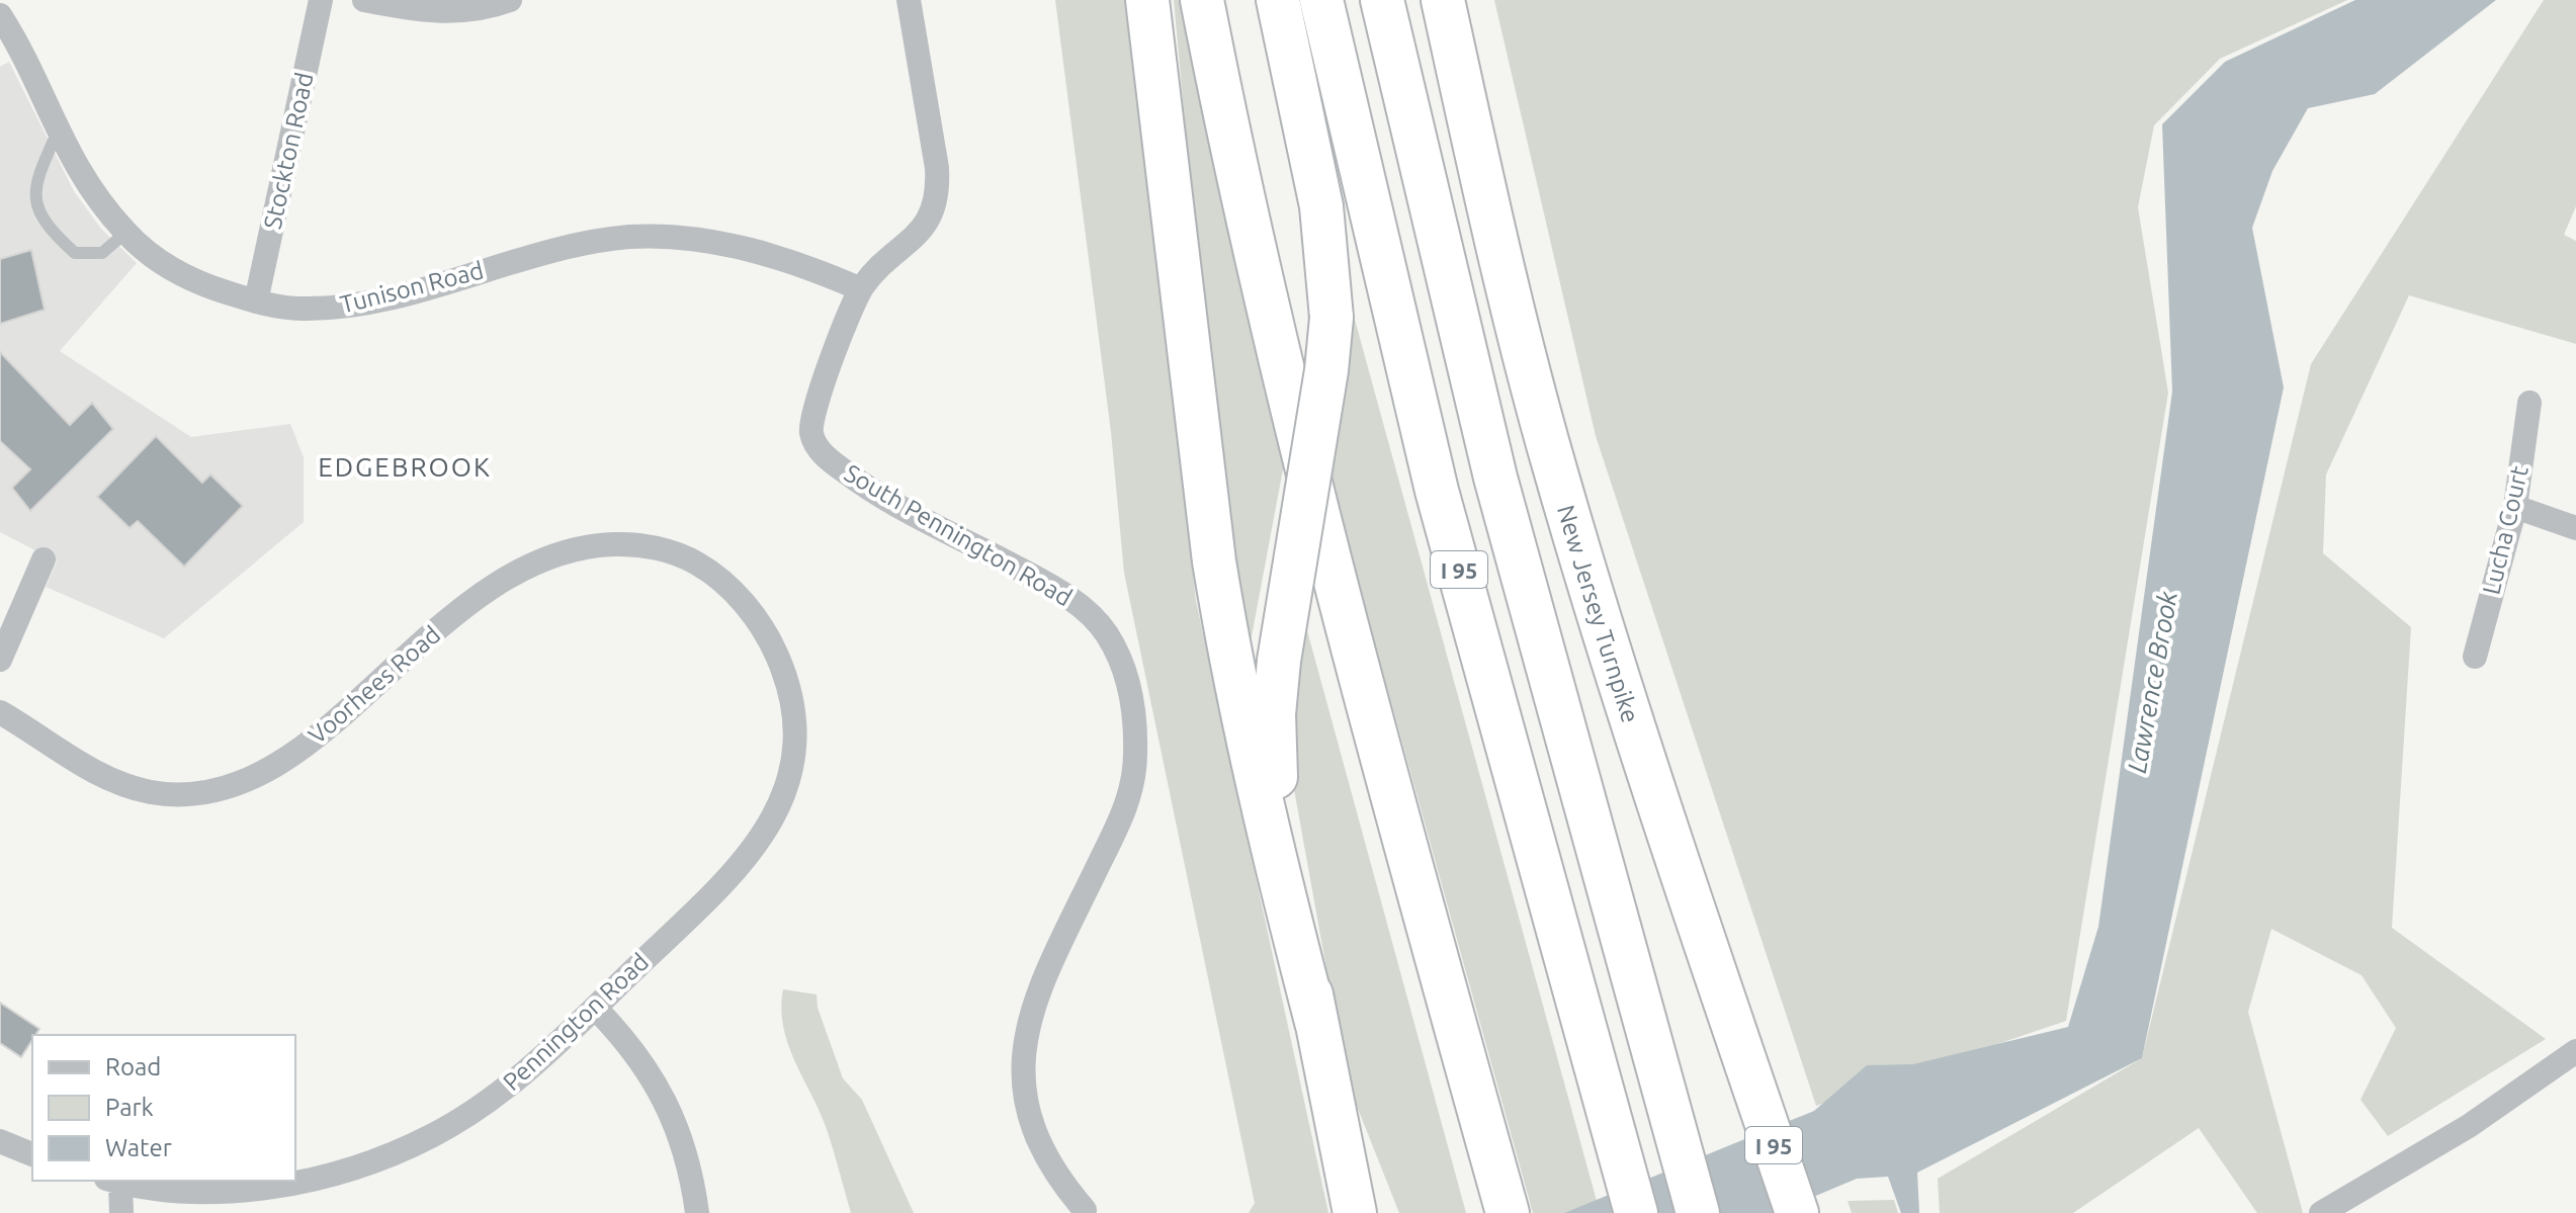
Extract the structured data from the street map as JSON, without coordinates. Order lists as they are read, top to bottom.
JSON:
{
  "streets": {
    "highway": ["I 95", "New Jersey Turnpike"],
    "street": [
      "Stockton Road",
      "Tunison Road",
      "Lucha Court",
      "South Pennington Road",
      "Voorhees Road",
      "Pennington Road"
    ]
  },
  "crossings": [
    ["Stockton Road", "Tunison Road"],
    ["Tunison Road", "South Pennington Road"],
    ["I 95", "New Jersey Turnpike"],
    ["Voorhees Road", "Pennington Road"]
  ],
  "districts": ["EDGEBROOK"],
  "water": ["Lawrence Brook"],
  "legend": ["Road", "Park", "Water"]
}
